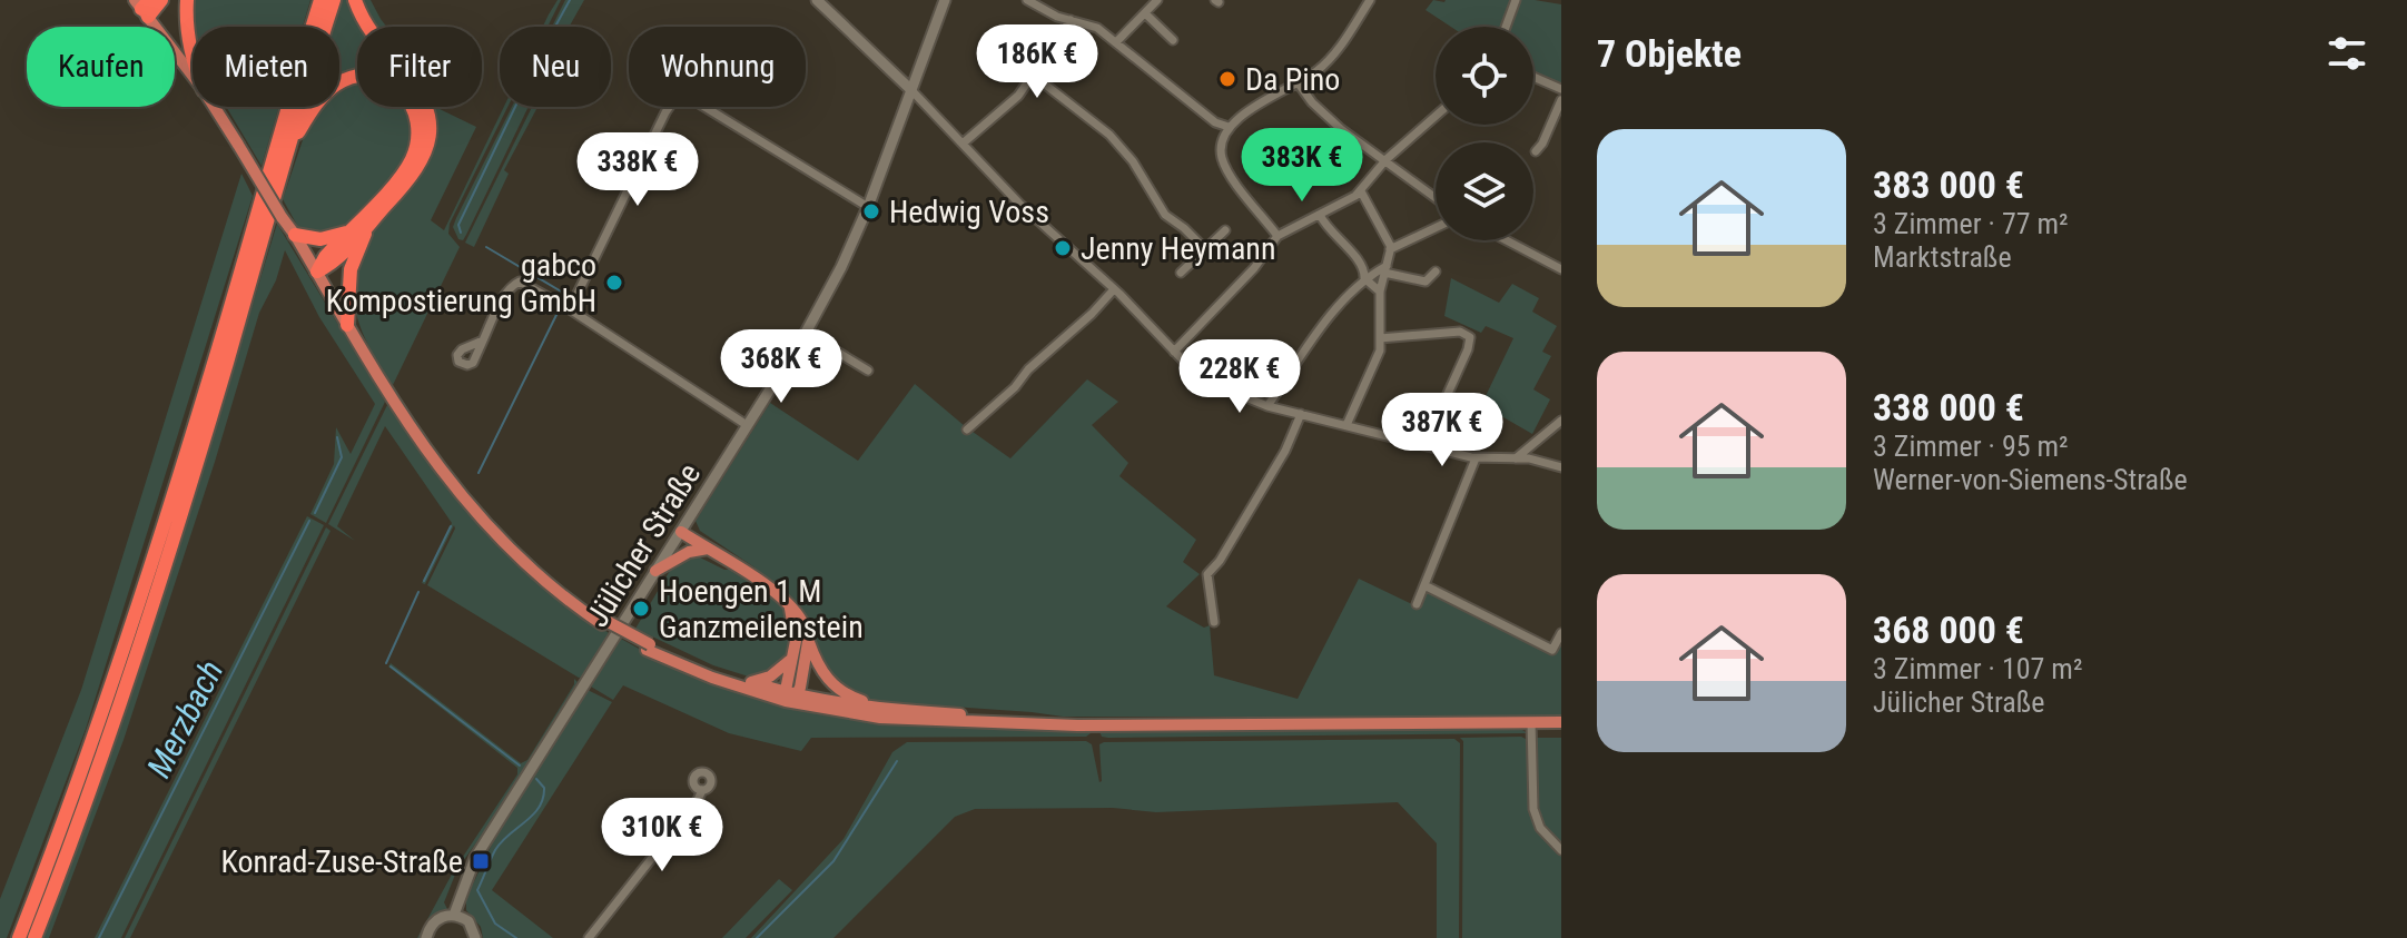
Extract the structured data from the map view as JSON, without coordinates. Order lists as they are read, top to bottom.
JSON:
{
  "streets": {
    "main road": ["Jülicher Straße"]
  },
  "water": ["Merzbach"],
  "places": {
    "other": [
      "Da Pino",
      "Hedwig Voss",
      "Jenny Heymann",
      "gabco Kompostierung GmbH",
      "Hoengen 1 M Ganzmeilenstein"
    ],
    "transit": ["Konrad-Zuse-Straße"]
  },
  "page": {
    "heading": "7 Objekte",
    "price": [
      "186K €",
      "383K €",
      "338K €",
      "368K €",
      "228K €",
      "387K €",
      "310K €"
    ],
    "chip": [
      "Kaufen",
      "Mieten",
      "Filter",
      "Neu",
      "Wohnung"
    ],
    "list": [
      {
        "name": "383 000 €",
        "note": "3 Zimmer · 77 m² · Marktstraße"
      },
      {
        "name": "338 000 €",
        "note": "3 Zimmer · 95 m² · Werner-von-Siemens-Straße"
      },
      {
        "name": "368 000 €",
        "note": "3 Zimmer · 107 m² · Jülicher Straße"
      }
    ]
  }
}
